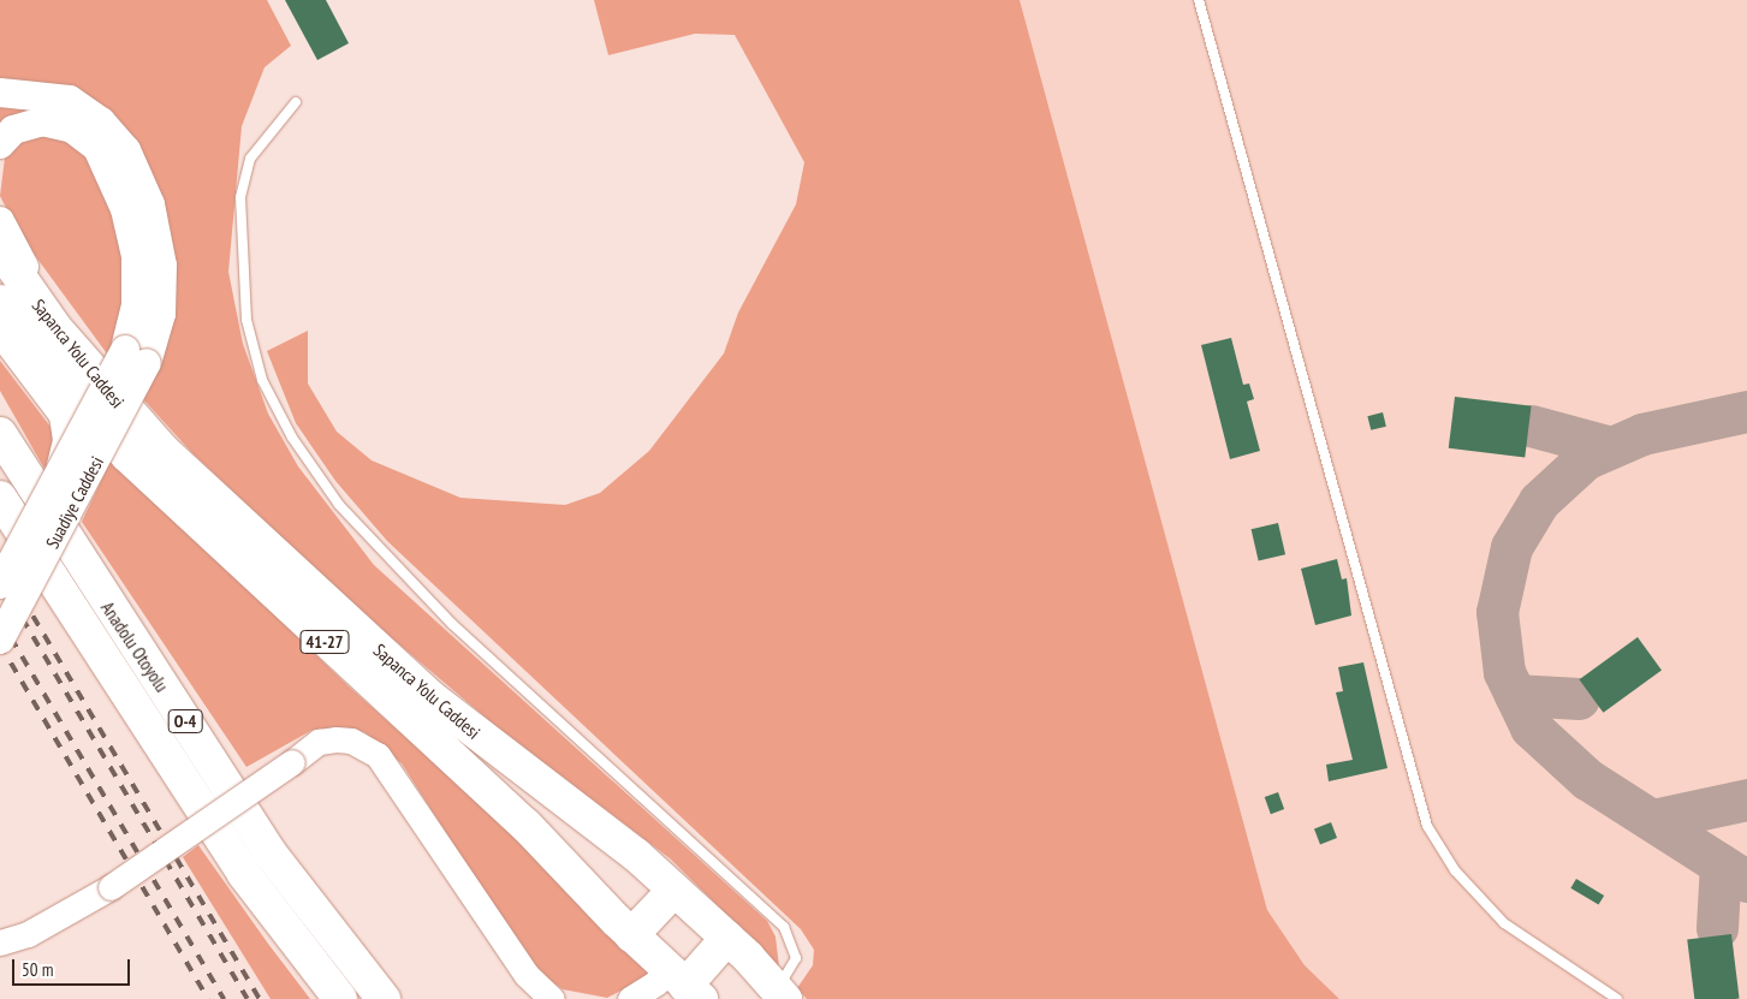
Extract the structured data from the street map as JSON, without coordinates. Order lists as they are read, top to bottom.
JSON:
{
  "streets": {
    "highway": [
      "Sapanca Yolu Caddesi",
      "41-27",
      "Anadolu Otoyolu",
      "O-4"
    ],
    "main road": ["Suadiye Caddesi"]
  },
  "scale_bar": "50 m"
}
